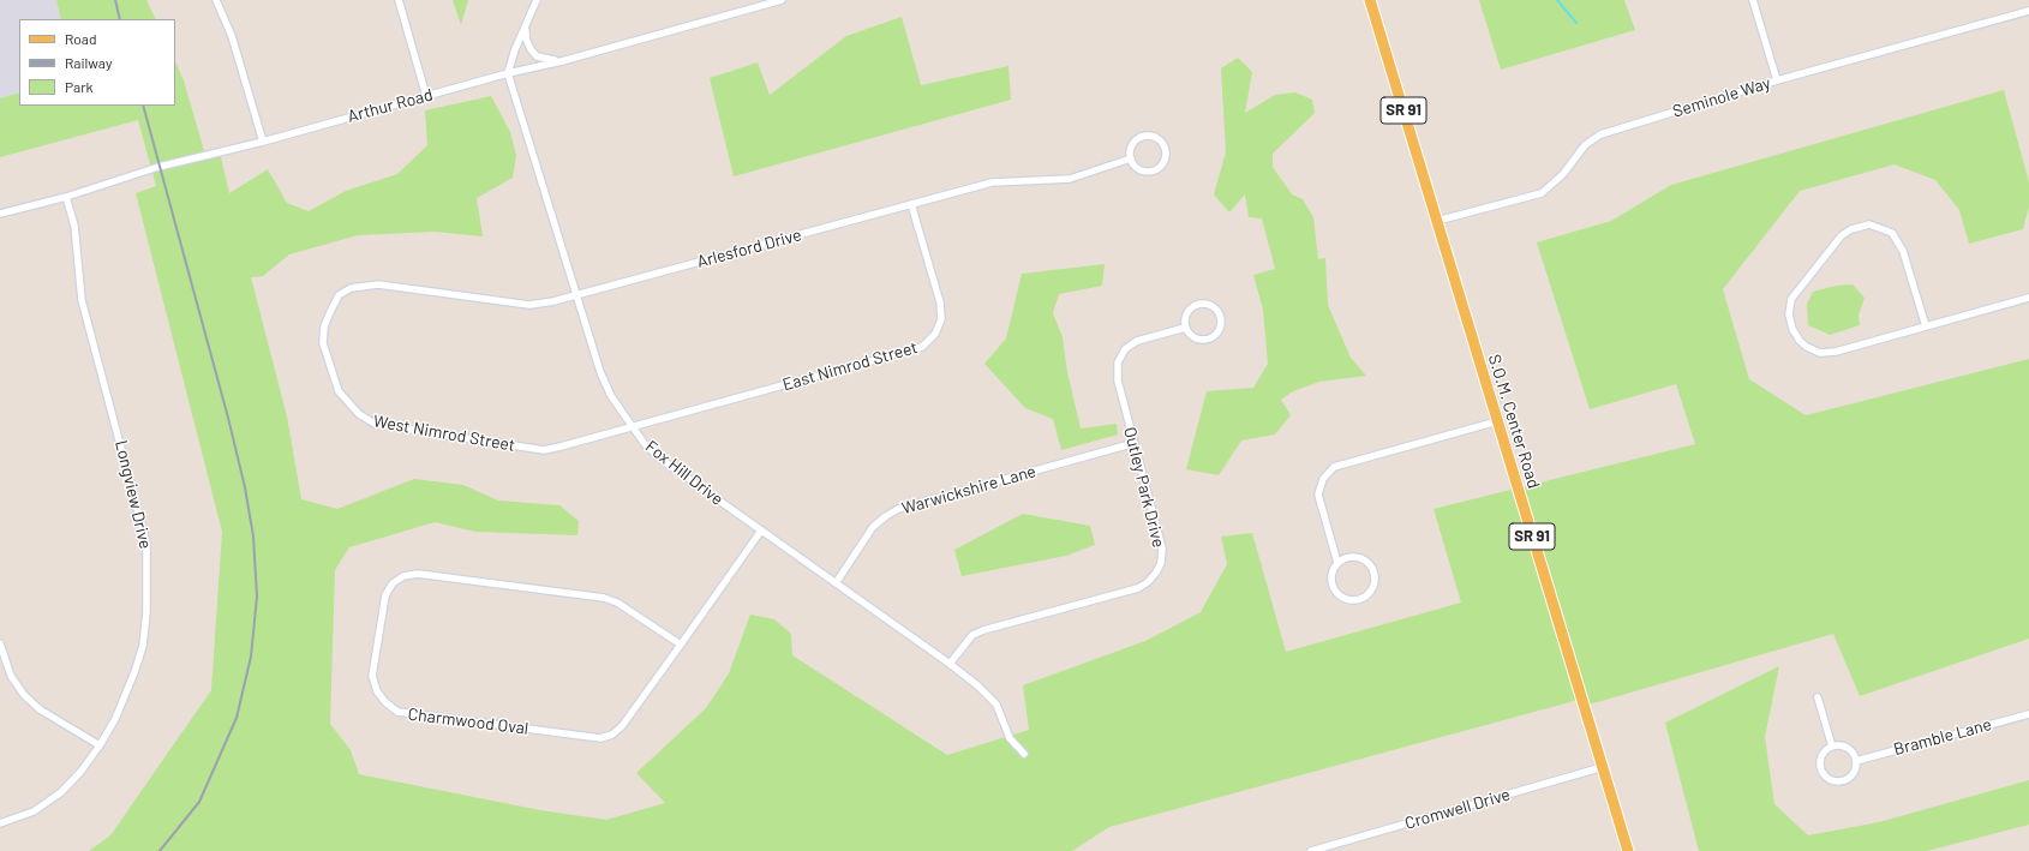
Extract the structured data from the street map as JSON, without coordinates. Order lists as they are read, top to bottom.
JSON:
{
  "streets": {
    "main road": ["SR 91", "S.O.M. Center Road"],
    "street": [
      "Seminole Way",
      "Arthur Road",
      "Arlesford Drive",
      "East Nimrod Street",
      "West Nimrod Street",
      "Fox Hill Drive",
      "Outley Park Drive",
      "Warwickshire Lane",
      "Longview Drive",
      "Charmwood Oval",
      "Bramble Lane",
      "Cromwell Drive"
    ]
  },
  "crossings": [
    ["Seminole Way", "S.O.M. Center Road"],
    ["Arthur Road", "Fox Hill Drive"],
    ["Arthur Road", "Longview Drive"],
    ["Arlesford Drive", "East Nimrod Street"],
    ["Arlesford Drive", "West Nimrod Street"],
    ["Arlesford Drive", "Fox Hill Drive"],
    ["East Nimrod Street", "West Nimrod Street"],
    ["East Nimrod Street", "Fox Hill Drive"],
    ["S.O.M. Center Road", "Cromwell Drive"],
    ["West Nimrod Street", "Fox Hill Drive"],
    ["Fox Hill Drive", "Outley Park Drive"],
    ["Fox Hill Drive", "Warwickshire Lane"],
    ["Fox Hill Drive", "Charmwood Oval"],
    ["Outley Park Drive", "Warwickshire Lane"]
  ],
  "legend": ["Road", "Railway", "Park"]
}
